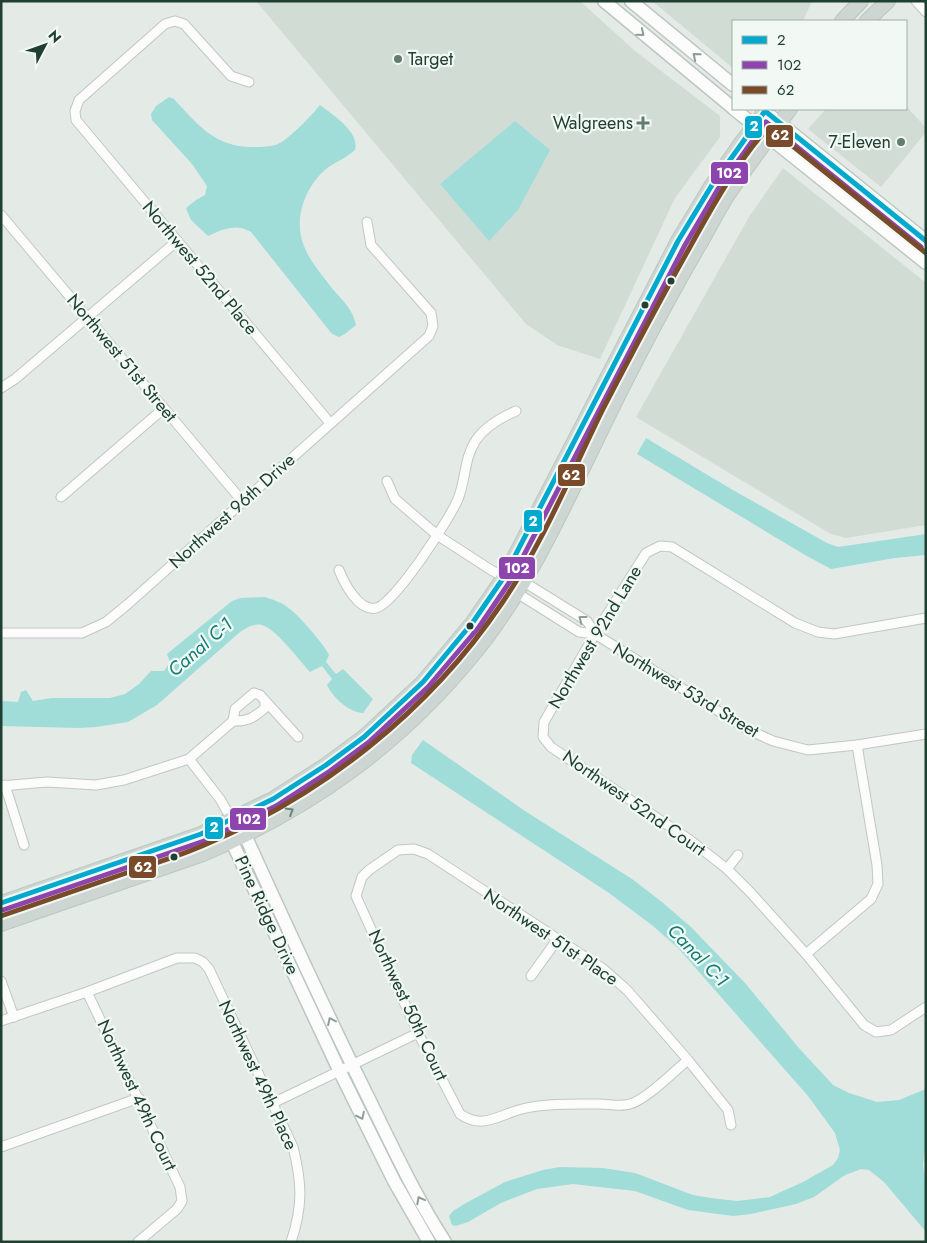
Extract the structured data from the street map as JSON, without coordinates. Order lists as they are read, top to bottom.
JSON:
{
  "streets": {
    "street": [
      "Northwest 52nd Place",
      "Northwest 51st Street",
      "Northwest 96th Drive",
      "Northwest 92nd Lane",
      "Northwest 53rd Street",
      "Northwest 52nd Court",
      "Pine Ridge Drive",
      "Northwest 51st Place",
      "Northwest 50th Court",
      "Northwest 49th Place",
      "Northwest 49th Court"
    ]
  },
  "crossings": [
    ["Northwest 52nd Place", "Northwest 96th Drive"],
    ["Northwest 51st Street", "Northwest 96th Drive"],
    ["Northwest 92nd Lane", "Northwest 53rd Street"],
    ["Northwest 92nd Lane", "Northwest 52nd Court"],
    ["Northwest 51st Place", "Northwest 50th Court"],
    ["Northwest 49th Place", "Northwest 49th Court"]
  ],
  "water": ["Canal C-1"],
  "places": {
    "other": ["Target", "7-Eleven"],
    "health": ["Walgreens"]
  },
  "lines": ["transit line 2", "transit line 102", "transit line 62"],
  "legend": ["2", "102", "62"],
  "north": "top right"
}
